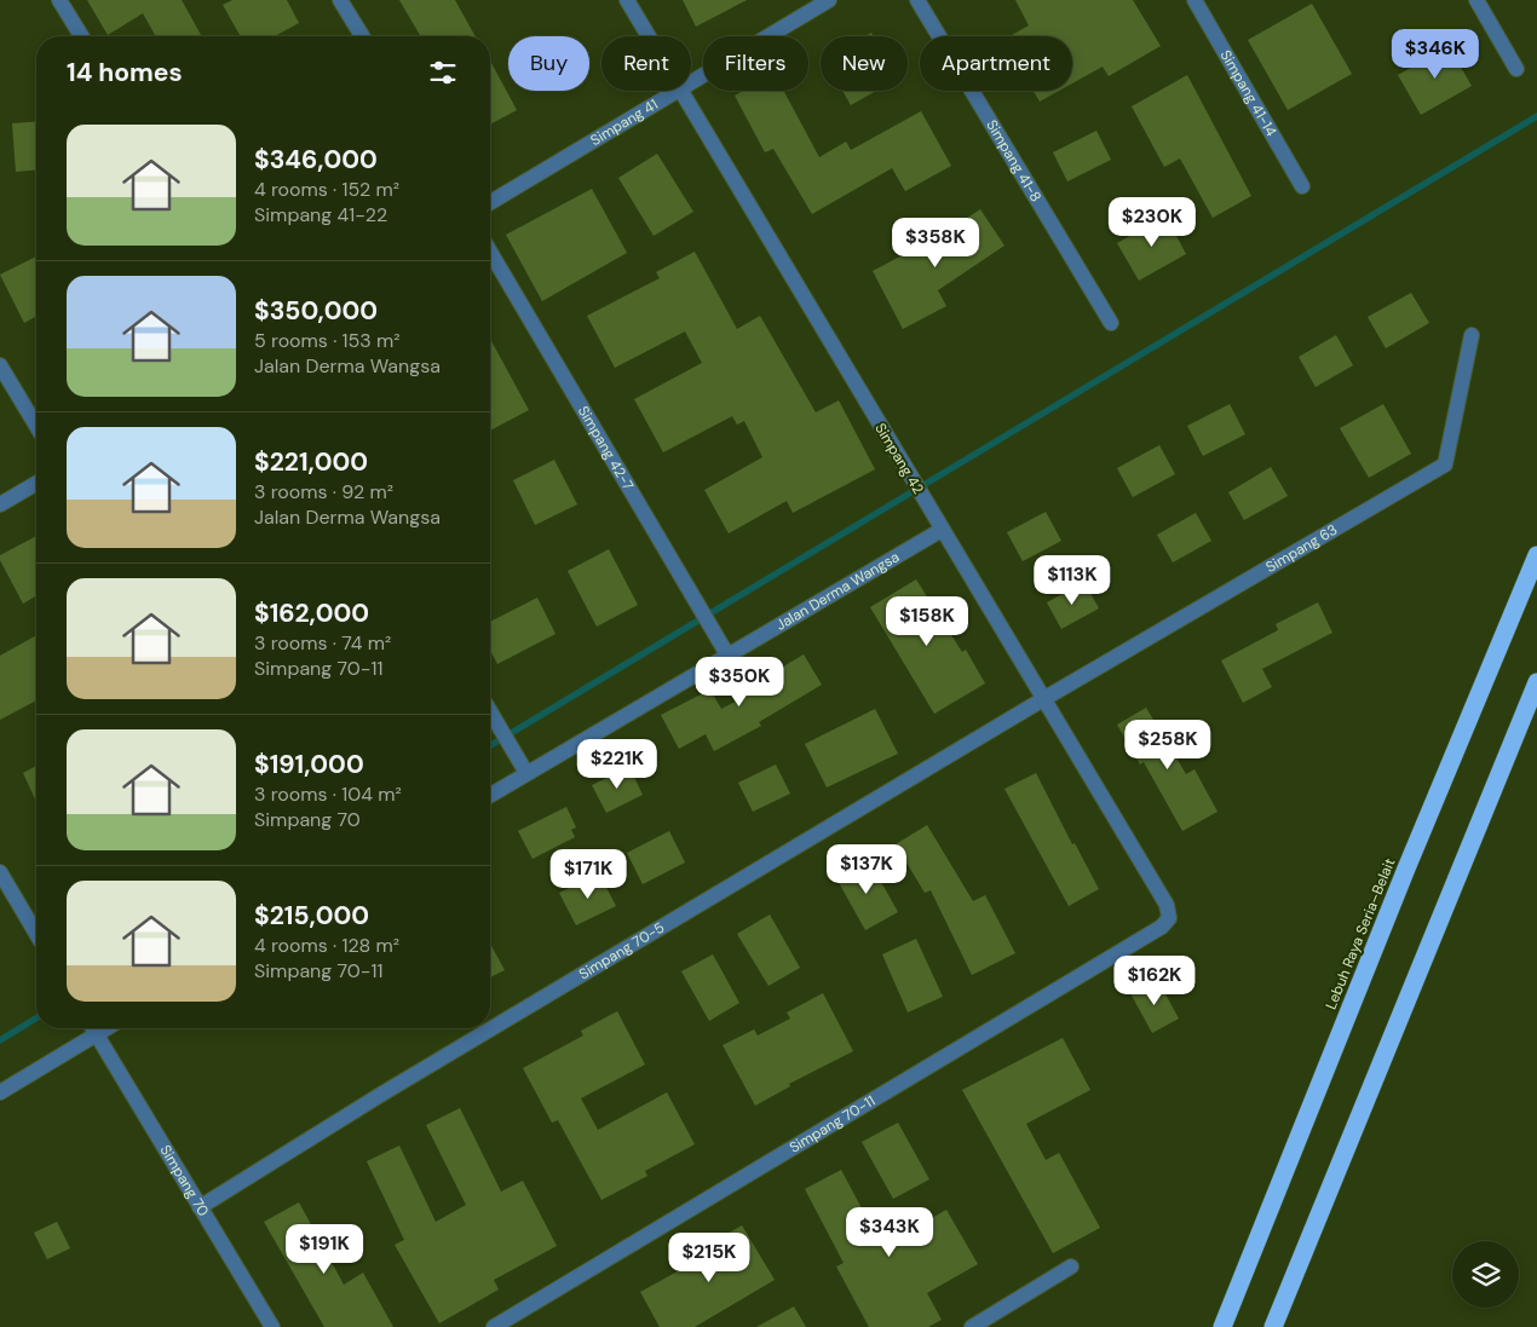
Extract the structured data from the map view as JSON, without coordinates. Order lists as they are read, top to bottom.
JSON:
{
  "streets": {
    "highway": ["Lebuh Raya Seria–Belait"],
    "street": [
      "Simpang 41-14",
      "Simpang 41",
      "Simpang 41-8",
      "Simpang 42-7",
      "Simpang 42",
      "Simpang 63",
      "Jalan Derma Wangsa",
      "Simpang 70-5",
      "Simpang 70-11",
      "Simpang 70"
    ]
  },
  "crossings": [
    ["Simpang 42-7", "Jalan Derma Wangsa"],
    ["Simpang 42", "Simpang 63"],
    ["Simpang 42", "Jalan Derma Wangsa"],
    ["Simpang 42", "Simpang 70-5"],
    ["Simpang 42", "Simpang 70-11"],
    ["Simpang 63", "Simpang 70-5"],
    ["Simpang 70-5", "Simpang 70"]
  ],
  "page": {
    "price": [
      "$346K",
      "$230K",
      "$358K",
      "$113K",
      "$158K",
      "$350K",
      "$258K",
      "$221K",
      "$137K",
      "$171K",
      "$162K",
      "$343K",
      "$191K",
      "$215K"
    ],
    "chip": [
      "Buy",
      "Rent",
      "Filters",
      "New",
      "Apartment"
    ],
    "heading": "14 homes",
    "list": [
      {
        "name": "$346,000",
        "note": "4 rooms · 152 m² · Simpang 41-22"
      },
      {
        "name": "$350,000",
        "note": "5 rooms · 153 m² · Jalan Derma Wangsa"
      },
      {
        "name": "$221,000",
        "note": "3 rooms · 92 m² · Jalan Derma Wangsa"
      },
      {
        "name": "$162,000",
        "note": "3 rooms · 74 m² · Simpang 70-11"
      },
      {
        "name": "$191,000",
        "note": "3 rooms · 104 m² · Simpang 70"
      },
      {
        "name": "$215,000",
        "note": "4 rooms · 128 m² · Simpang 70-11"
      }
    ]
  }
}
